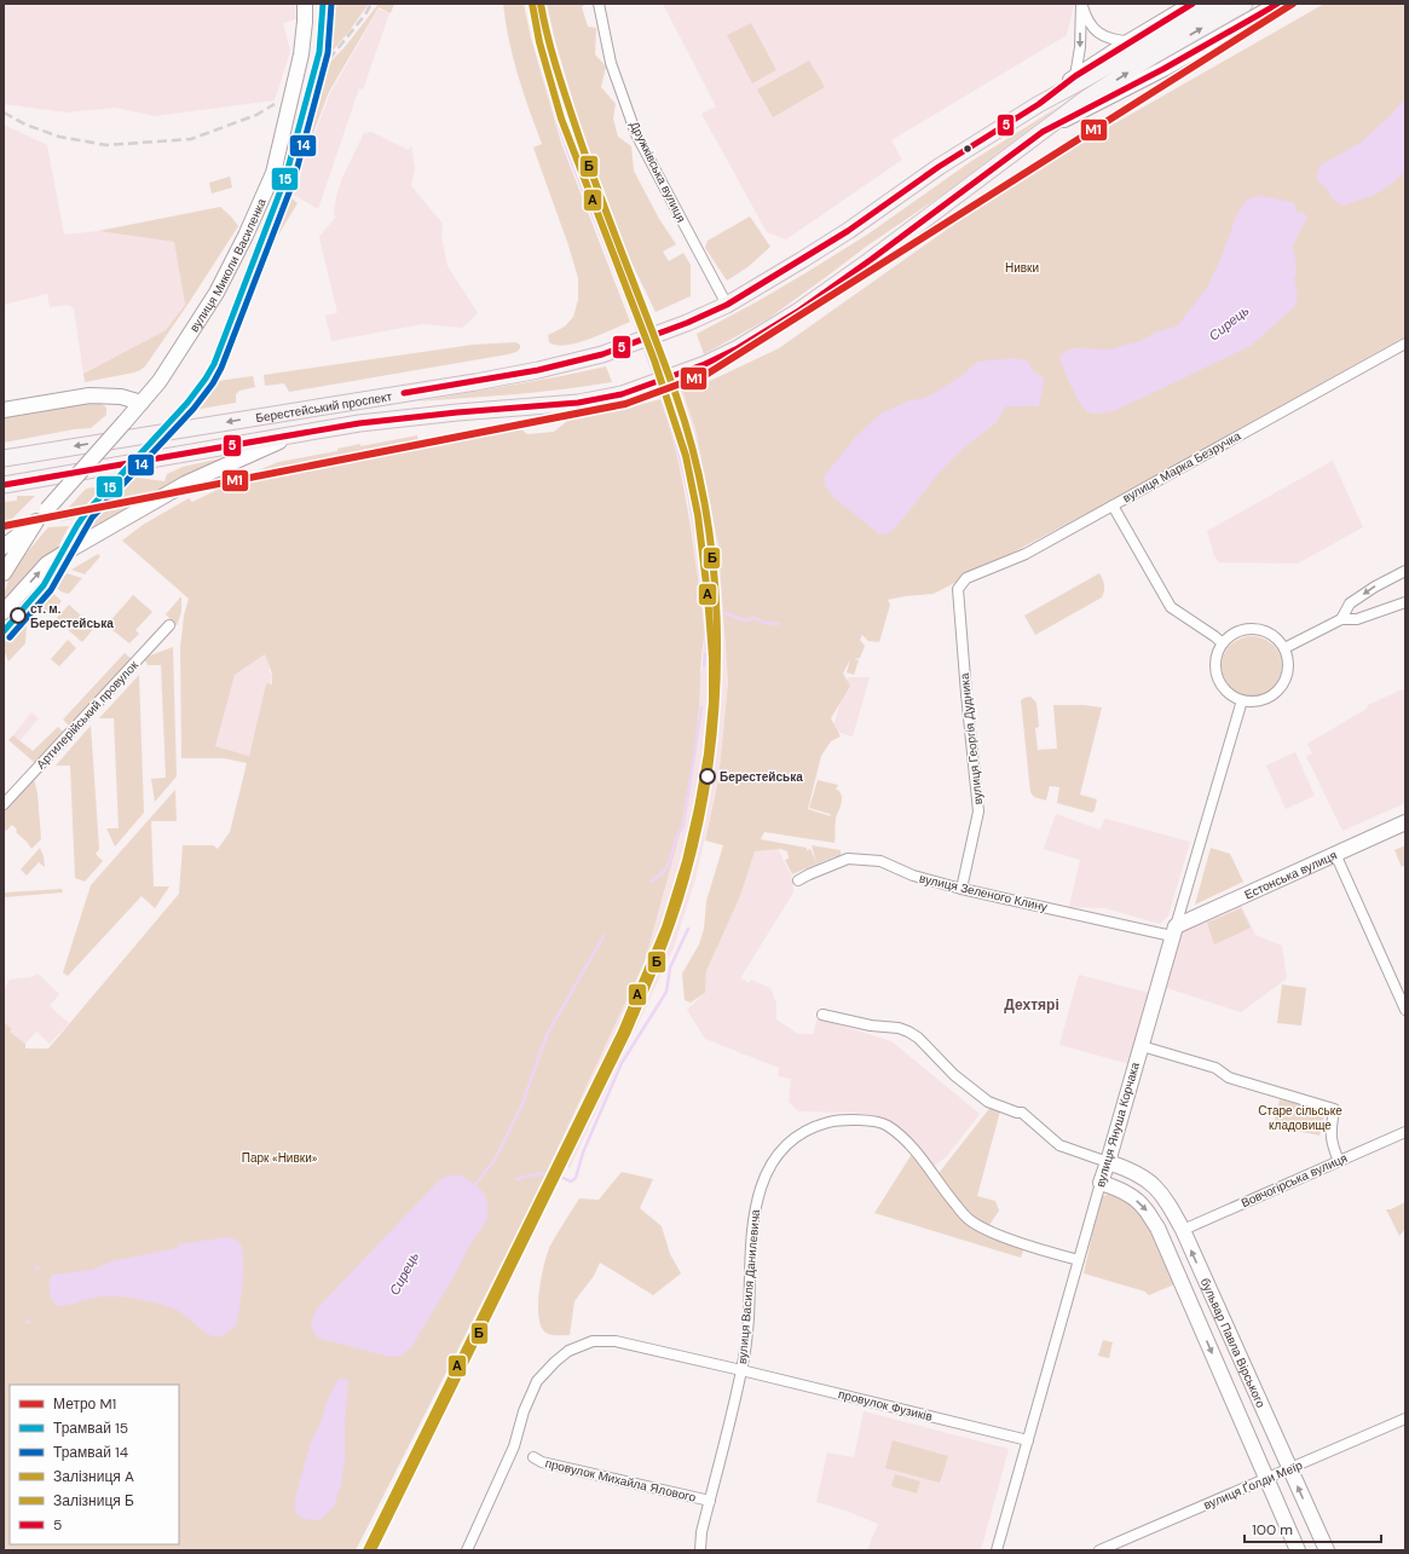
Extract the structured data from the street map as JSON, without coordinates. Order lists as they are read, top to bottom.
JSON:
{
  "streets": {
    "main road": [
      "вулиця Миколи Василенка",
      "Берестейський проспект",
      "Естонська вулиця",
      "вулиця Януша Корчака",
      "бульвар Павла Вірського"
    ],
    "street": [
      "Дружківська вулиця",
      "вулиця Марка Безручка",
      "Артилерійський провулок",
      "вулиця Георгія Дудника",
      "вулиця Зеленого Клину",
      "Вовчогірська вулиця",
      "вулиця Василя Данилевича",
      "провулок Фузиків",
      "провулок Михайла Ялового",
      "вулиця Ґолди Меїр"
    ]
  },
  "crossings": [
    ["Дружківська вулиця", "Берестейський проспект"],
    ["вулиця Марка Безручка", "вулиця Георгія Дудника"],
    ["вулиця Георгія Дудника", "вулиця Зеленого Клину"],
    ["Естонська вулиця", "вулиця Зеленого Клину"],
    ["Естонська вулиця", "вулиця Януша Корчака"],
    ["вулиця Зеленого Клину", "вулиця Януша Корчака"],
    ["вулиця Януша Корчака", "вулиця Василя Данилевича"],
    ["вулиця Януша Корчака", "бульвар Павла Вірського"],
    ["вулиця Януша Корчака", "провулок Фузиків"],
    ["Вовчогірська вулиця", "бульвар Павла Вірського"],
    ["вулиця Василя Данилевича", "провулок Фузиків"],
    ["вулиця Василя Данилевича", "провулок Михайла Ялового"],
    ["бульвар Павла Вірського", "вулиця Ґолди Меїр"]
  ],
  "districts": ["Дехтярі"],
  "water": ["Сирець"],
  "parks": ["Нивки", "Старе сільське кладовище", "Парк «Нивки»"],
  "places": ["ст. м. Берестейська", "Берестейська"],
  "lines": [
    "metro line M1",
    "tram line 15",
    "tram line 14",
    "rail line A",
    "rail line Б",
    "transit line 5"
  ],
  "legend": [
    "Метро M1",
    "Трамвай 15",
    "Трамвай 14",
    "Залізниця A",
    "Залізниця Б",
    "5"
  ],
  "scale_bar": "100 m"
}
